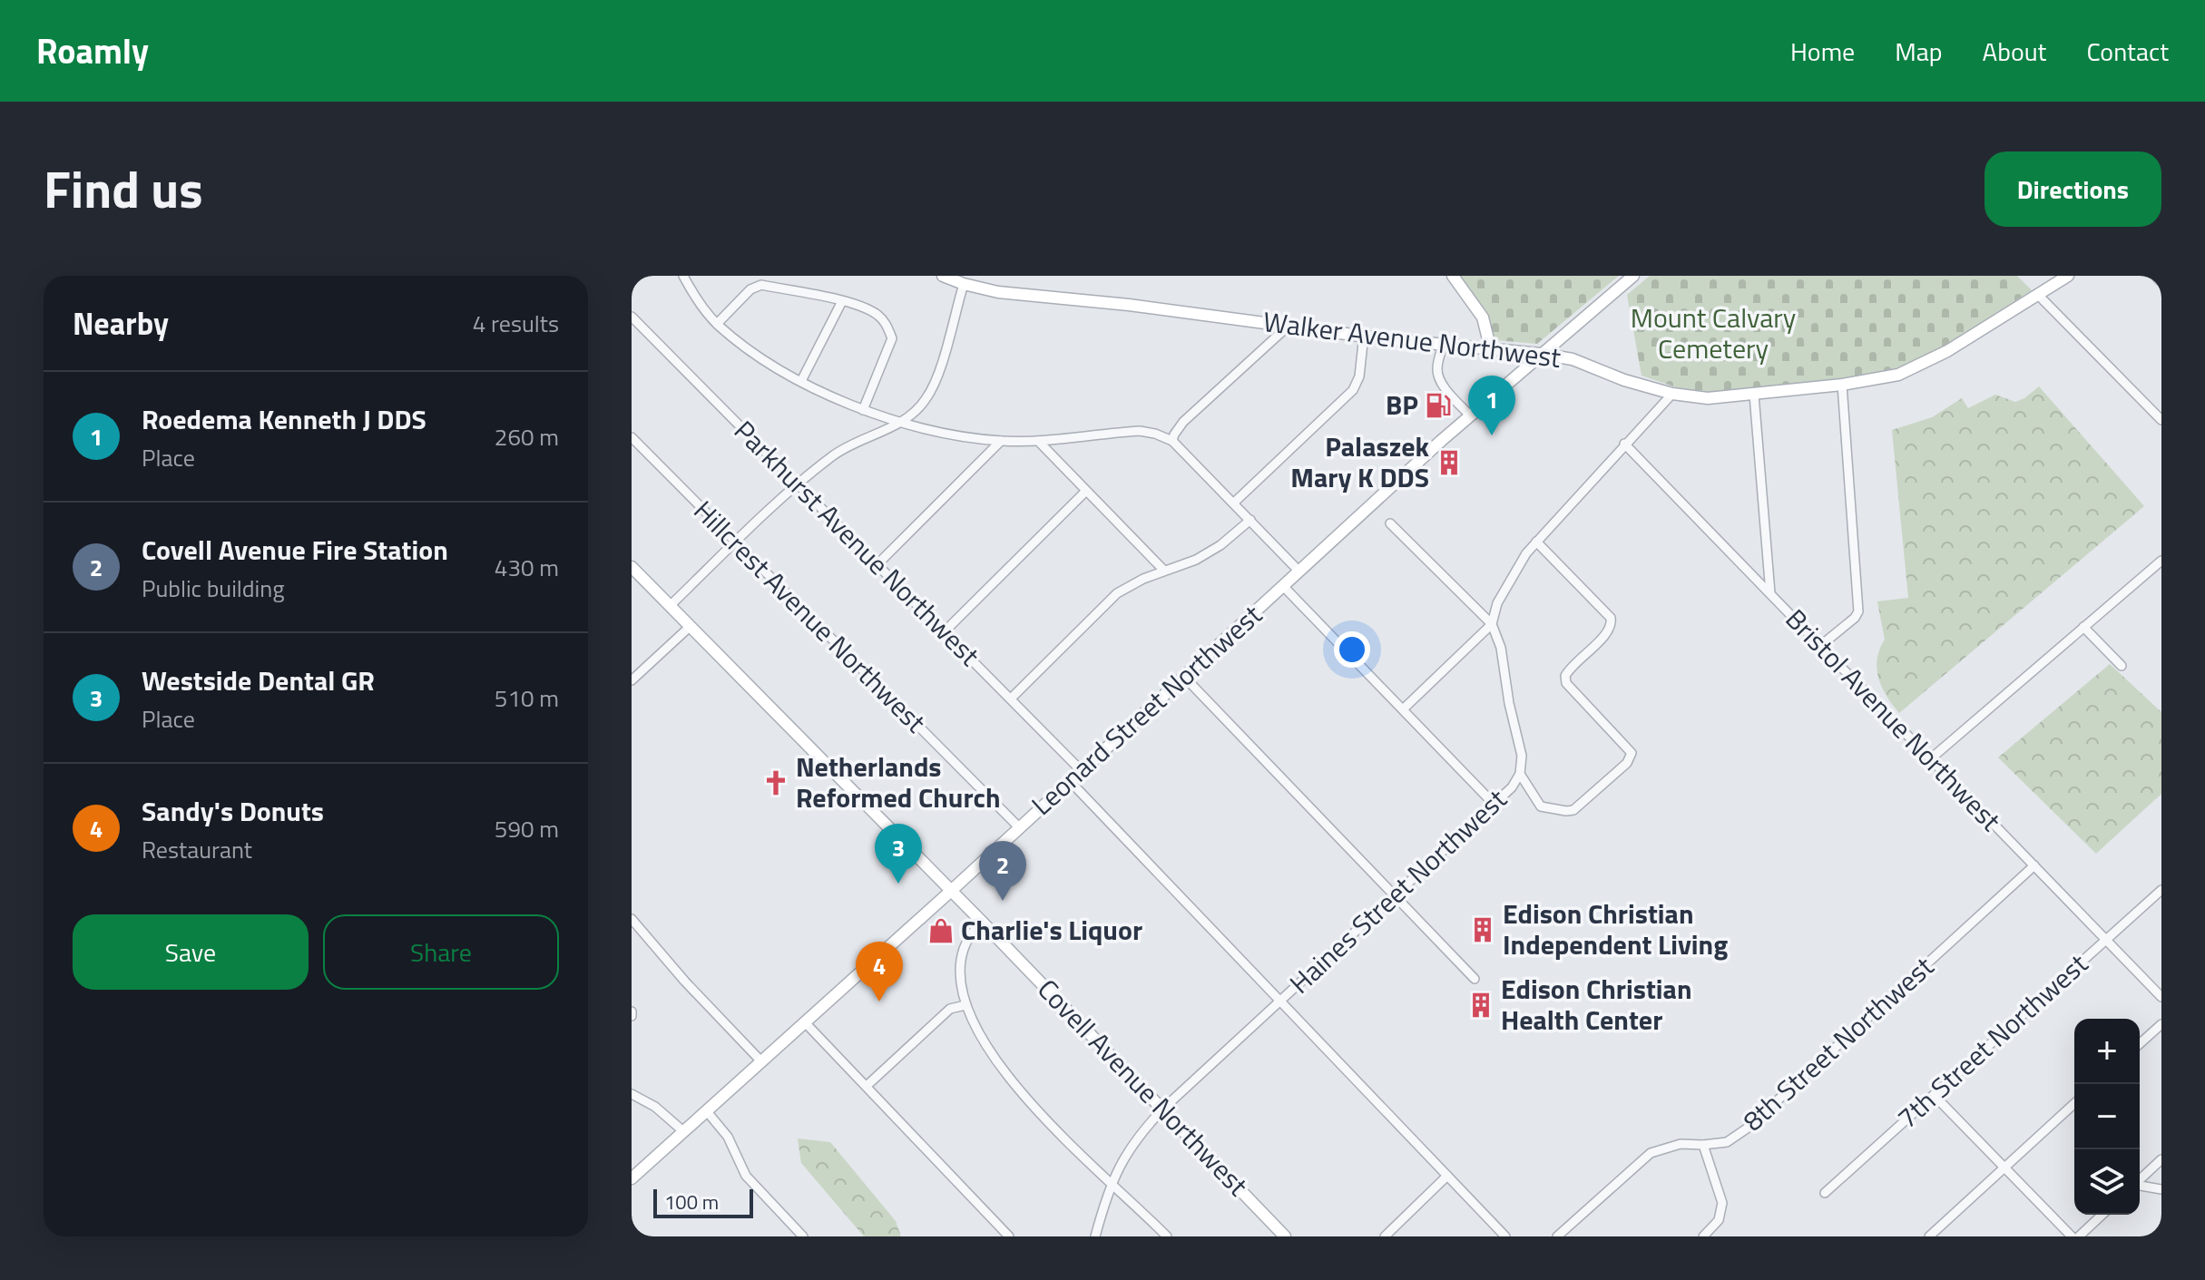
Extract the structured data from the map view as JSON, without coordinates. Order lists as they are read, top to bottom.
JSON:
{
  "streets": {
    "main road": ["Walker Avenue Northwest", "Leonard Street Northwest", "Covell Avenue Northwest"],
    "street": [
      "Parkhurst Avenue Northwest",
      "Hillcrest Avenue Northwest",
      "Bristol Avenue Northwest",
      "Haines Street Northwest",
      "7th Street Northwest",
      "8th Street Northwest"
    ]
  },
  "crossings": [
    ["Walker Avenue Northwest", "Leonard Street Northwest"],
    ["Parkhurst Avenue Northwest", "Leonard Street Northwest"],
    ["Hillcrest Avenue Northwest", "Leonard Street Northwest"],
    ["Leonard Street Northwest", "Covell Avenue Northwest"],
    ["Bristol Avenue Northwest", "7th Street Northwest"],
    ["Bristol Avenue Northwest", "8th Street Northwest"],
    ["Haines Street Northwest", "Covell Avenue Northwest"]
  ],
  "parks": ["Mount Calvary Cemetery"],
  "places": {
    "fuel station": ["BP"],
    "building": ["Palaszek Mary K DDS", "Edison Christian Independent Living", "Edison Christian Health Center"],
    "church": ["Netherlands Reformed Church"],
    "shop": ["Charlie's Liquor"]
  },
  "scale_bar": "100 m",
  "page": {
    "header": "Roamly",
    "nav": [
      "Home",
      "Map",
      "About",
      "Contact"
    ],
    "title": "Find us",
    "buttons": [
      "Directions",
      ["Save", "Share"]
    ],
    "heading": ["Nearby", "4 results"],
    "list": [
      {
        "mark": "1",
        "name": "Roedema Kenneth J DDS",
        "note": "Place",
        "value": "260 m"
      },
      {
        "mark": "2",
        "name": "Covell Avenue Fire Station",
        "note": "Public building",
        "value": "430 m"
      },
      {
        "mark": "3",
        "name": "Westside Dental GR",
        "note": "Place",
        "value": "510 m"
      },
      {
        "mark": "4",
        "name": "Sandy's Donuts",
        "note": "Restaurant",
        "value": "590 m"
      }
    ],
    "pins": [
      "1",
      "3",
      "2",
      "4"
    ],
    "map_buttons": ["+", "−"],
    "scale": "100 m"
  }
}
